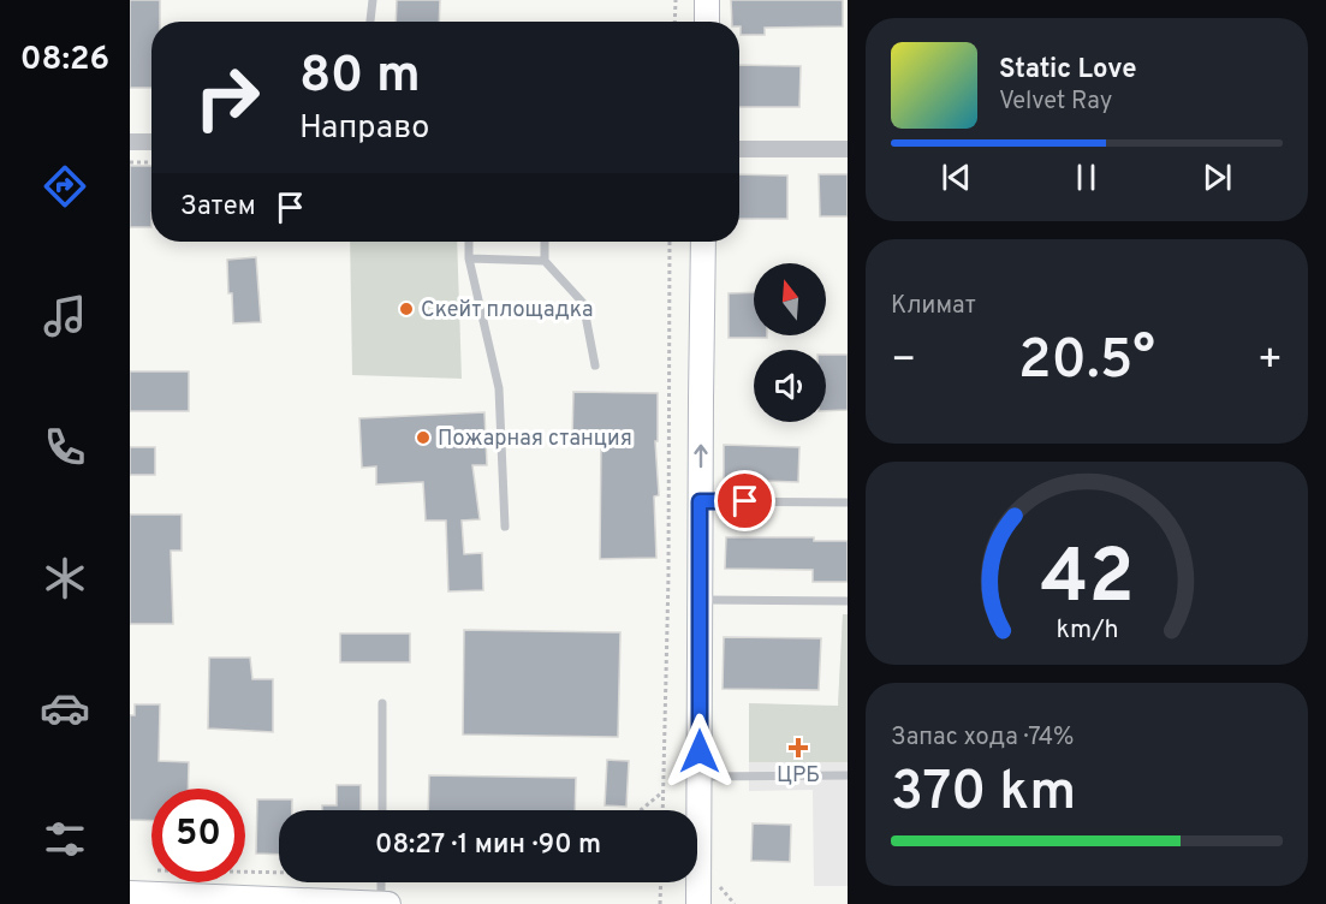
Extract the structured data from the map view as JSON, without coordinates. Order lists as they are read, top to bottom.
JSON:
{
  "places": {
    "other": ["Скейт площадка", "Пожарная станция"],
    "health": ["ЦРБ"]
  },
  "north": "top",
  "page": {
    "tabs": "08:26",
    "turn": ["80 m", "Направо"],
    "song": ["Static Love", "Velvet Ray"],
    "then": "Затем",
    "tile": [
      "Климат",
      ["Запас хода · 74%", "370 km"]
    ],
    "heat": ["−", "20.5°", "+"],
    "limit": "50",
    "trip": "08:27 · 1 мин · 90 m",
    "gauge": ["42", "km/h"]
  }
}
